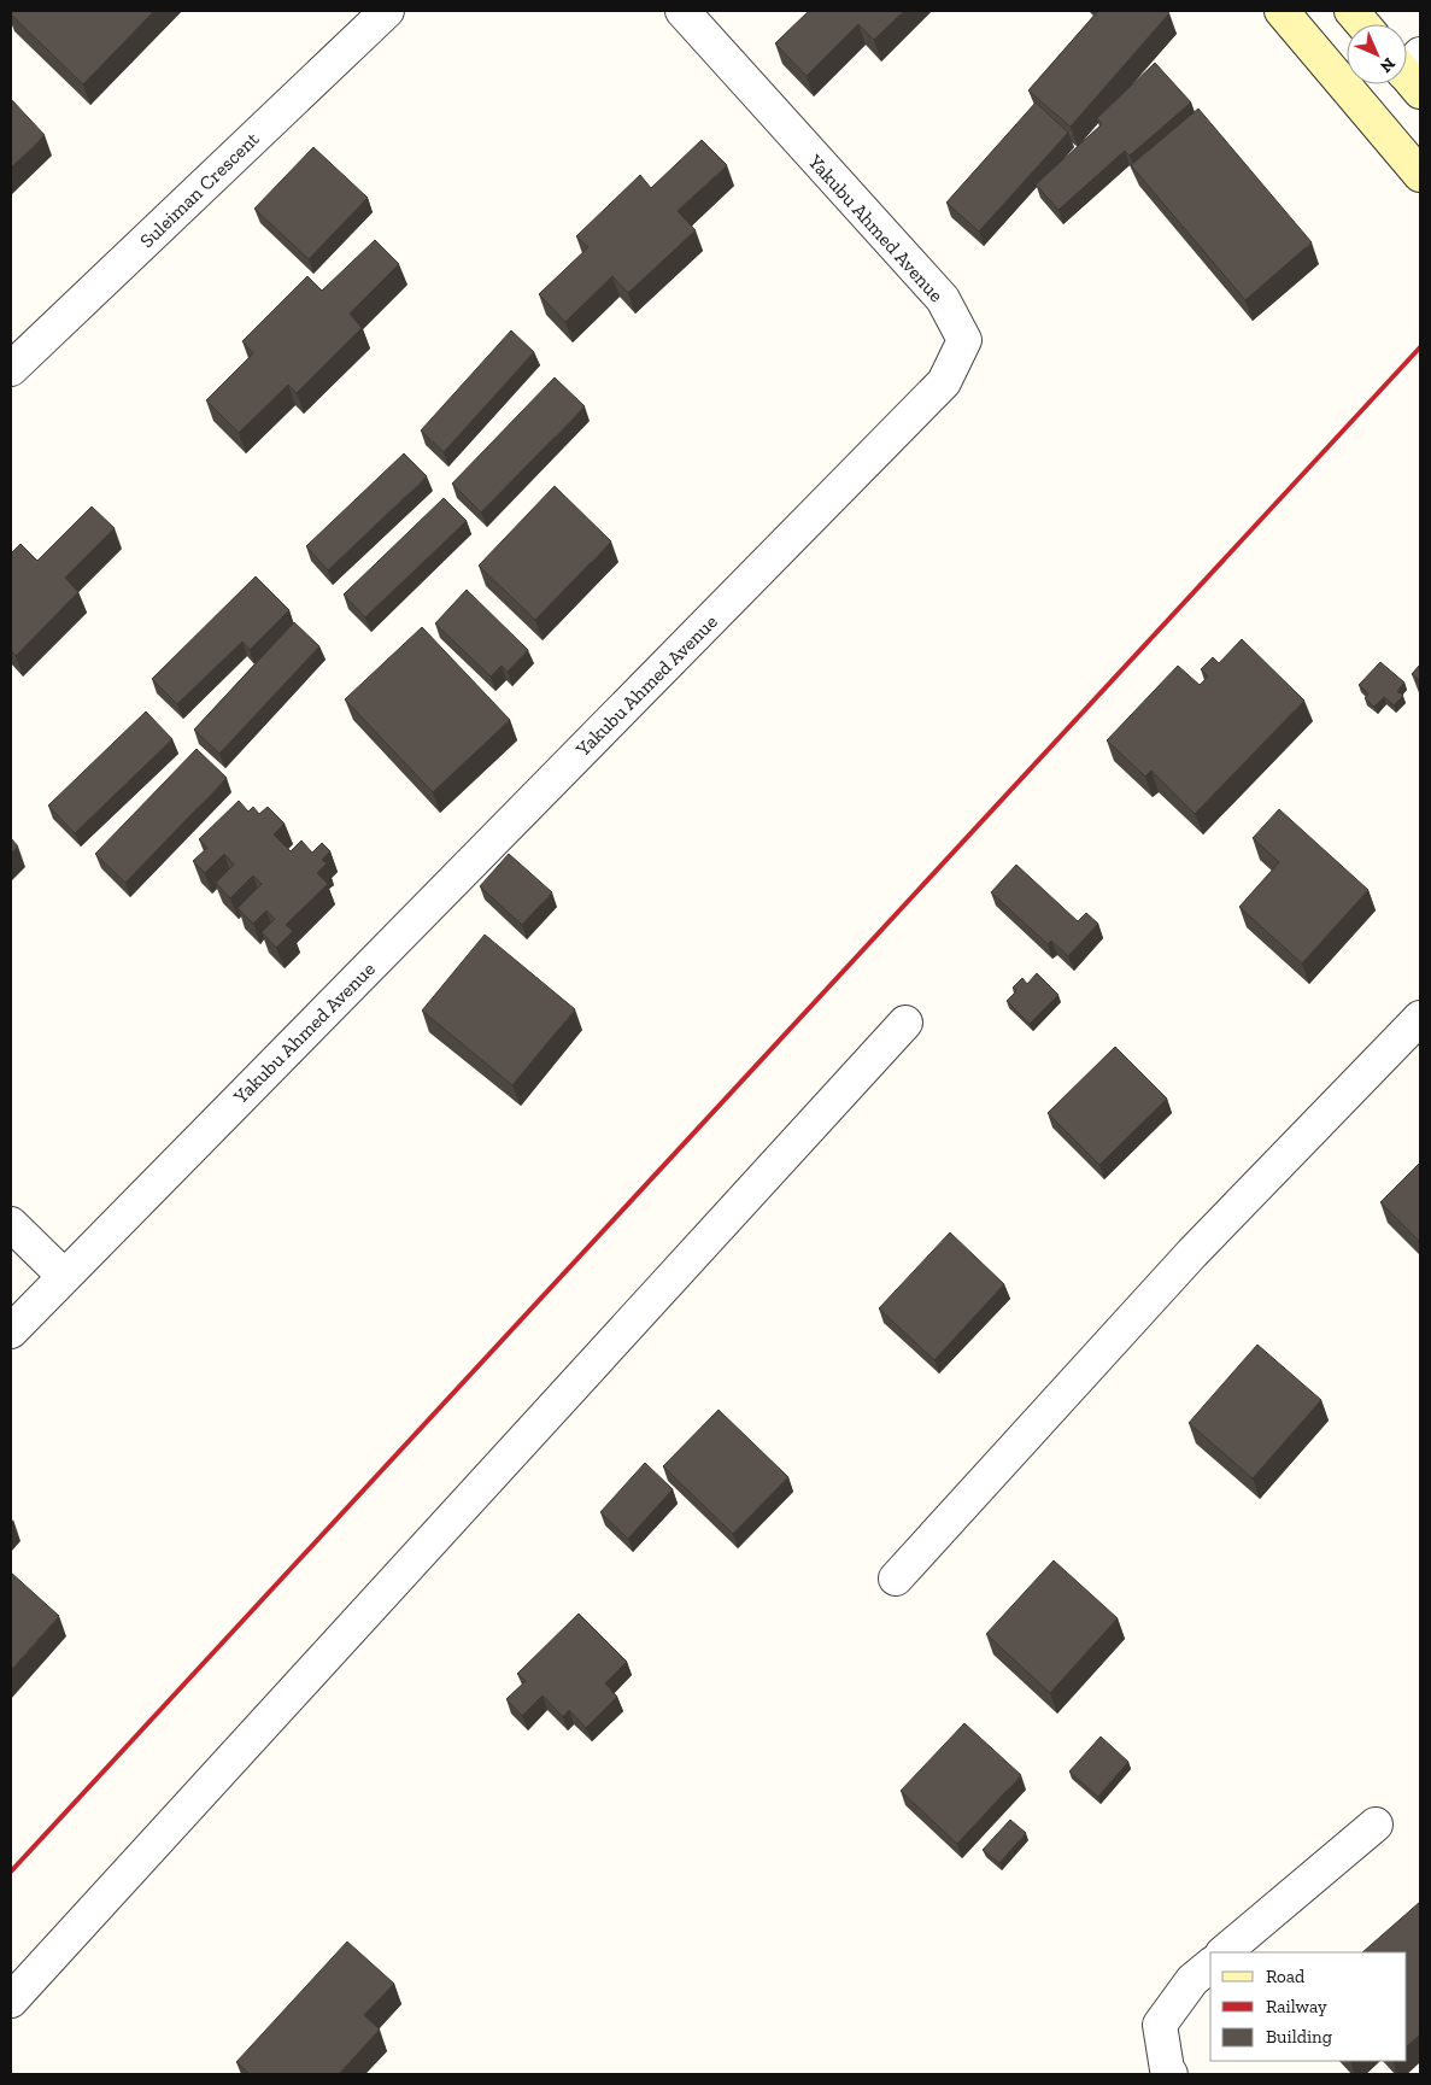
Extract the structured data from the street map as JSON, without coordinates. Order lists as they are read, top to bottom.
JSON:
{
  "streets": {
    "street": ["Suleiman Crescent", "Yakubu Ahmed Avenue"]
  },
  "legend": ["Road", "Railway", "Building"],
  "north": "bottom right"
}
